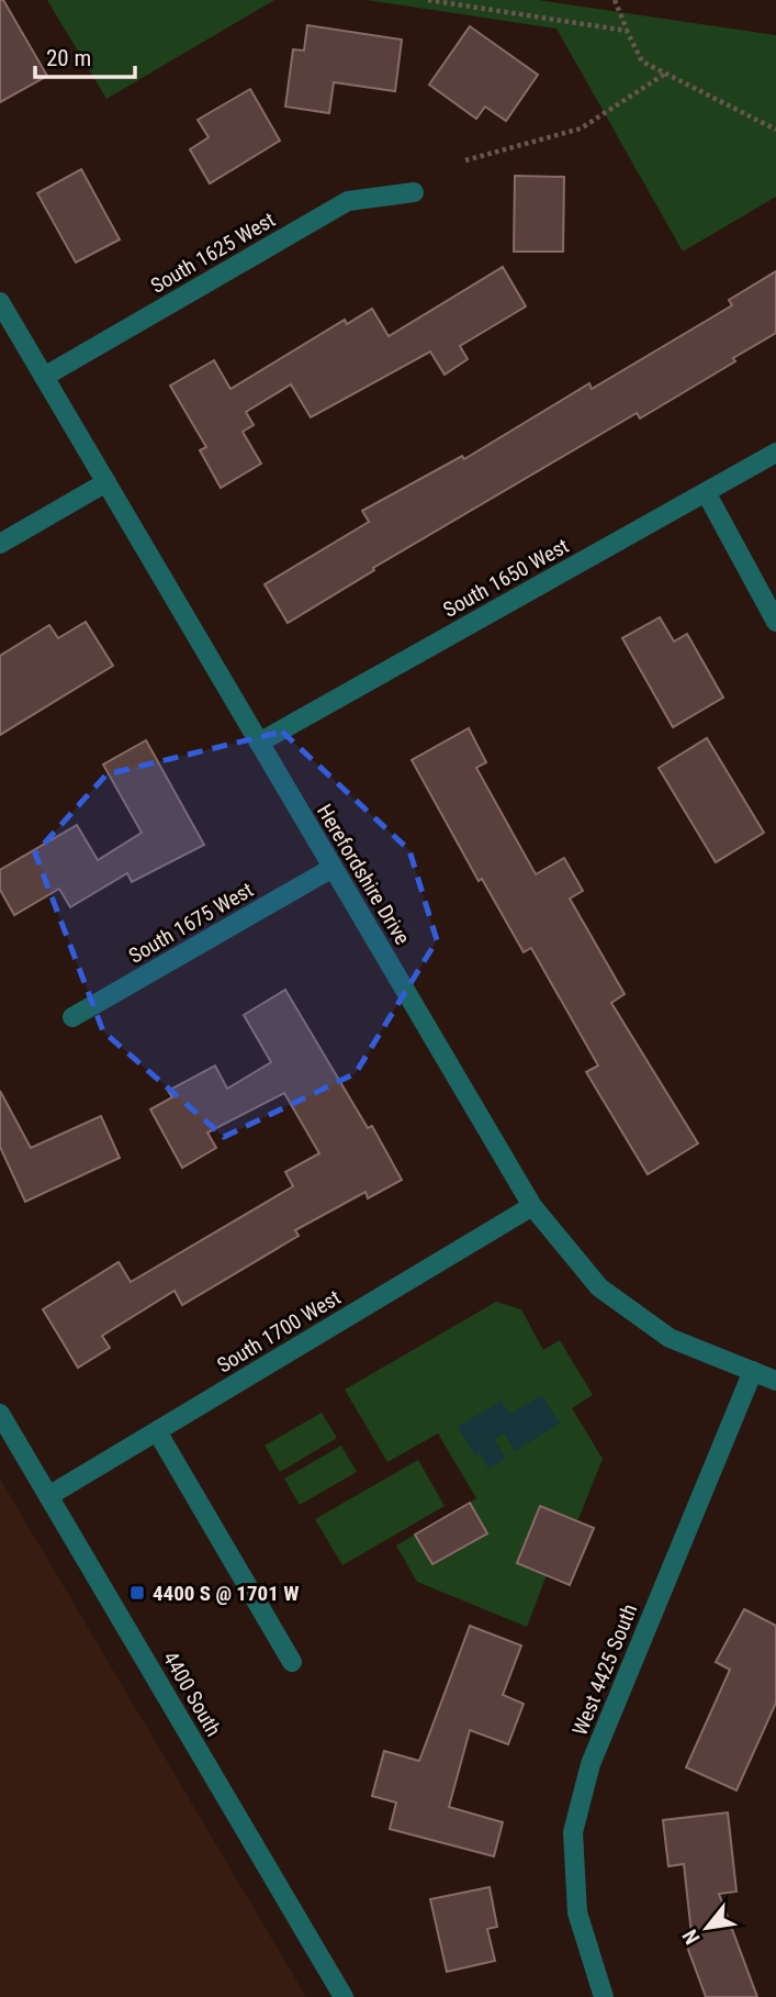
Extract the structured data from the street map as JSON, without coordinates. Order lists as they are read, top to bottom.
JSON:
{
  "streets": {
    "street": [
      "South 1625 West",
      "South 1650 West",
      "Herefordshire Drive",
      "South 1675 West",
      "South 1700 West",
      "West 4425 South",
      "4400 South"
    ]
  },
  "crossings": [
    ["South 1625 West", "Herefordshire Drive"],
    ["South 1650 West", "Herefordshire Drive"],
    ["Herefordshire Drive", "South 1675 West"],
    ["Herefordshire Drive", "South 1700 West"],
    ["Herefordshire Drive", "West 4425 South"],
    ["South 1700 West", "4400 South"]
  ],
  "places": {
    "transit": ["4400 S @ 1701 W"]
  },
  "scale_bar": "20 m",
  "north": "bottom left"
}
